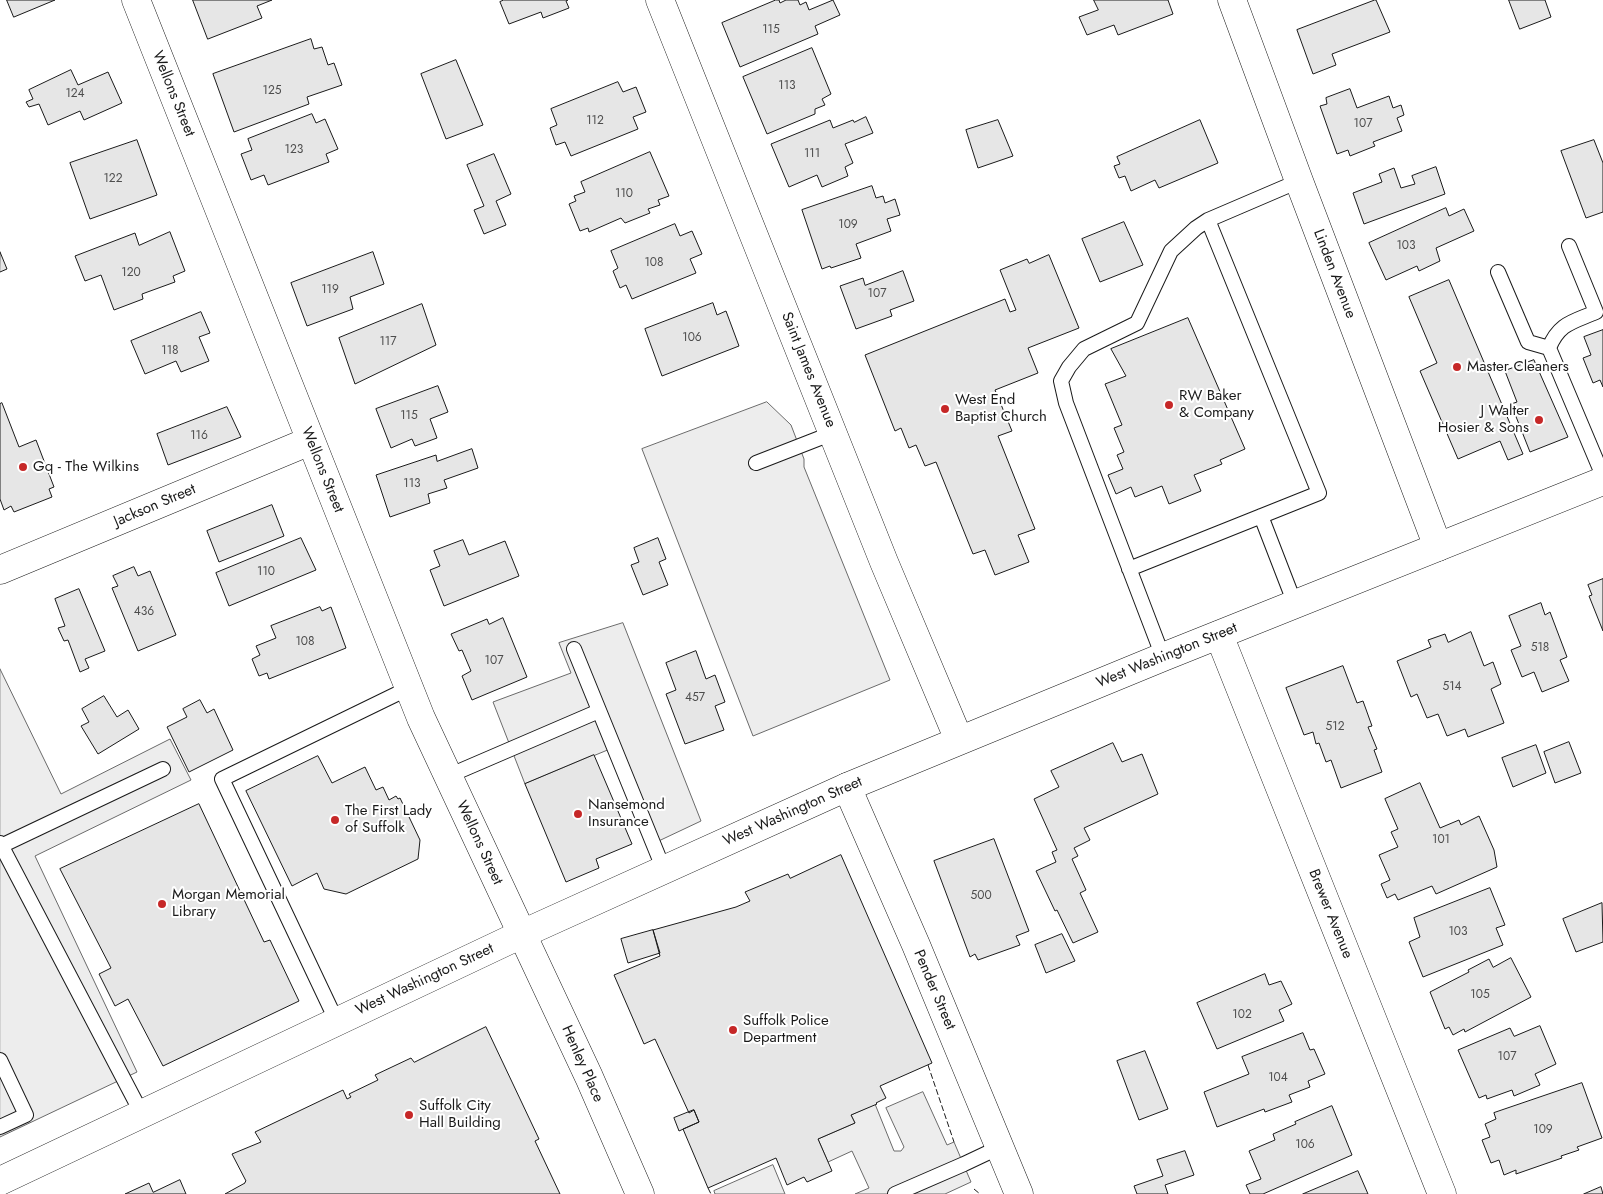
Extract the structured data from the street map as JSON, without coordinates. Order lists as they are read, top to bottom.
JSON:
{
  "streets": {
    "street": [
      "Wellons Street",
      "Linden Avenue",
      "Saint James Avenue",
      "Jackson Street",
      "West Washington Street",
      "Brewer Avenue",
      "Pender Street",
      "Henley Place"
    ]
  },
  "crossings": [
    ["Wellons Street", "Jackson Street"],
    ["Wellons Street", "West Washington Street"],
    ["Wellons Street", "Henley Place"],
    ["Linden Avenue", "West Washington Street"],
    ["Saint James Avenue", "West Washington Street"],
    ["West Washington Street", "Brewer Avenue"],
    ["West Washington Street", "Pender Street"],
    ["West Washington Street", "Henley Place"]
  ],
  "places": [
    "Master Cleaners",
    "RW Baker & Company",
    "West End Baptist Church",
    "J Walter Hosier & Sons",
    "Gq - The Wilkins",
    "Nansemond Insurance",
    "The First Lady of Suffolk",
    "Morgan Memorial Library",
    "Suffolk Police Department",
    "Suffolk City Hall Building"
  ],
  "house_numbers": [
    "115",
    "113",
    "125",
    "124",
    "112",
    "107",
    "123",
    "111",
    "122",
    "110",
    "109",
    "103",
    "108",
    "120",
    "119",
    "107",
    "106",
    "117",
    "118",
    "115",
    "116",
    "113",
    "110",
    "436",
    "108",
    "518",
    "107",
    "514",
    "457",
    "512",
    "101",
    "500",
    "103",
    "105",
    "102",
    "107",
    "104",
    "109",
    "106"
  ]
}
